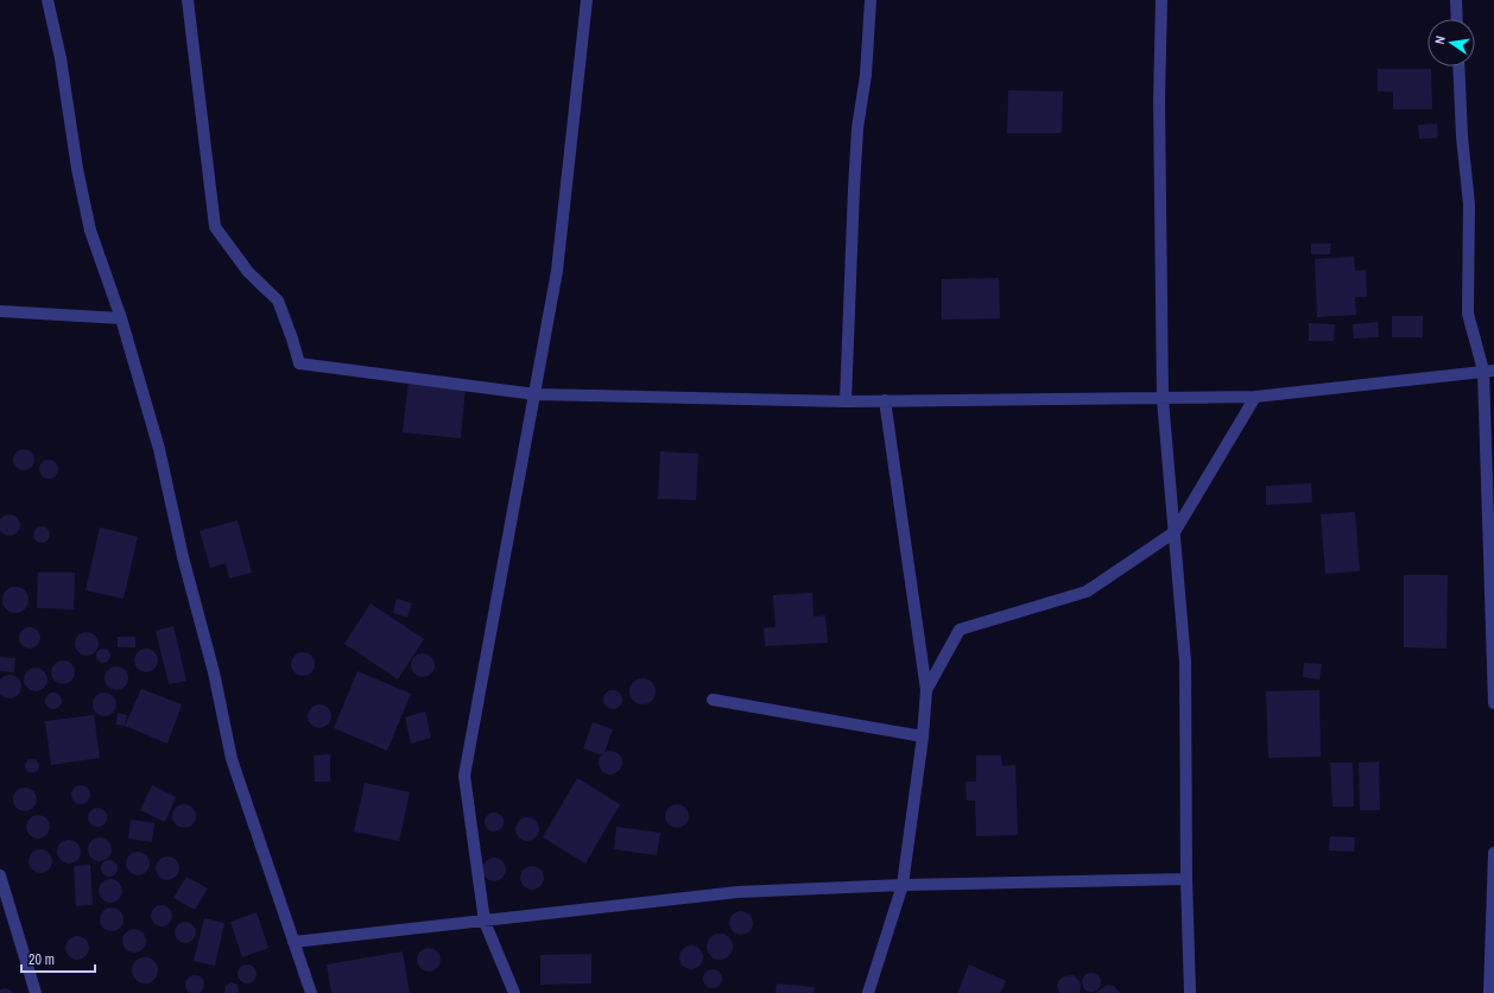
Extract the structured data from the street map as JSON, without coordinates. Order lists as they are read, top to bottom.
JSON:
{
  "scale_bar": "20 m",
  "north": "left"
}
